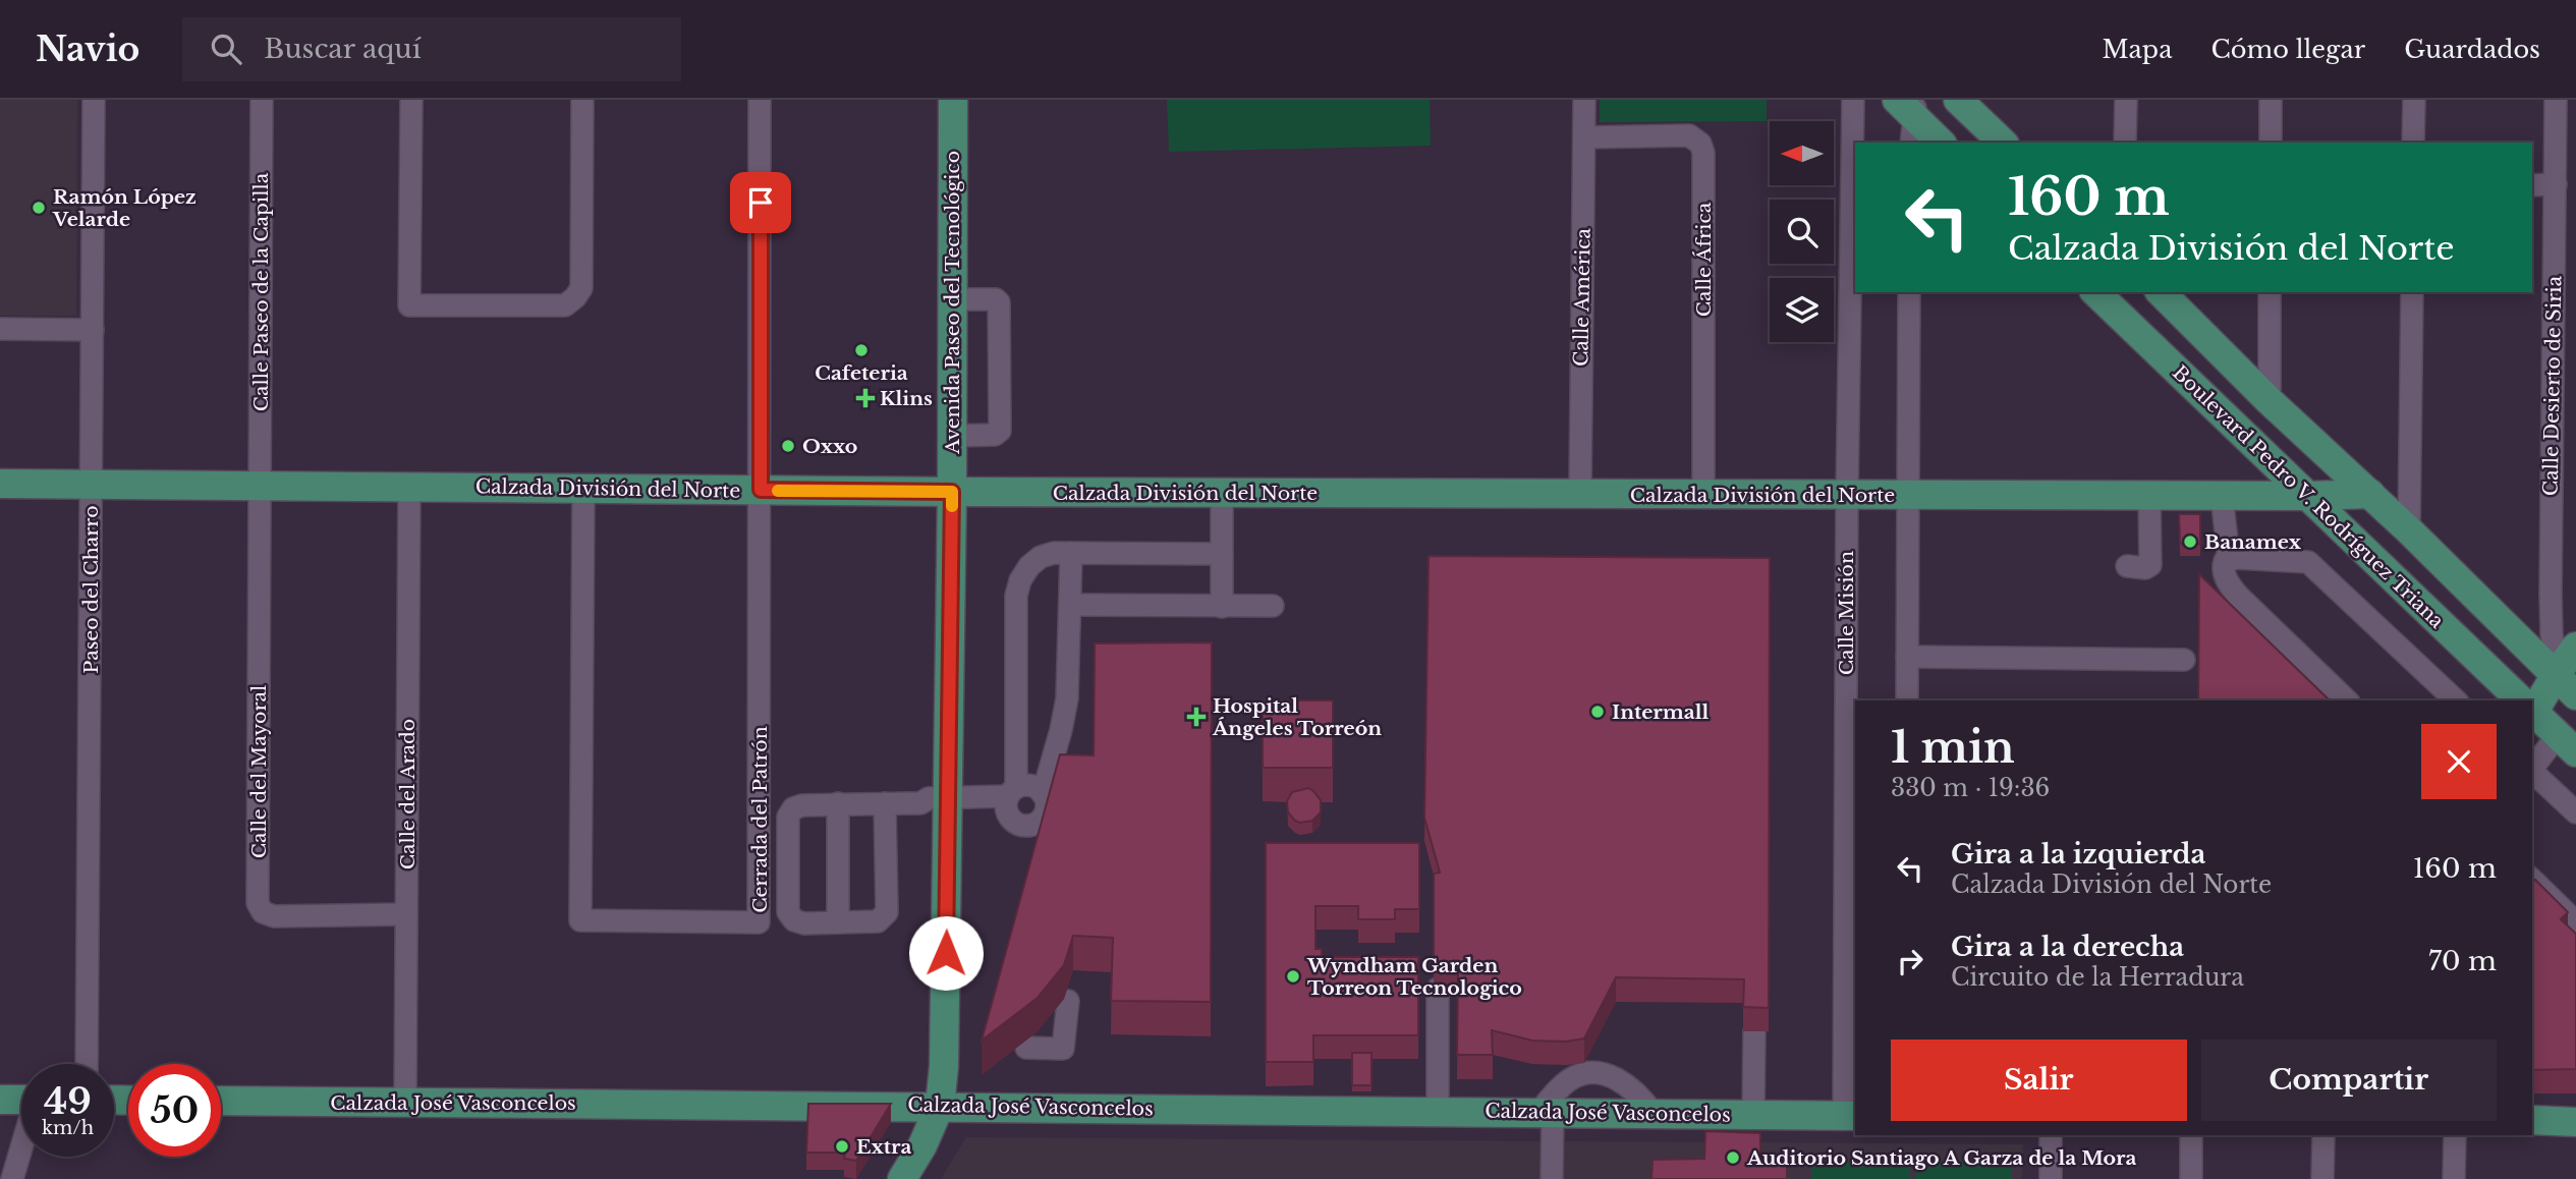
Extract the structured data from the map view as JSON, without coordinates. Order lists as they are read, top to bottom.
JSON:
{
  "streets": {
    "main road": [
      "Avenida Paseo del Tecnológico",
      "Calzada División del Norte",
      "Boulevard Pedro V. Rodríguez Triana",
      "Calzada José Vasconcelos"
    ],
    "street": [
      "Calle África",
      "Calle Paseo de la Capilla",
      "Calle América",
      "Calle Desierto de Siria",
      "Paseo del Charro",
      "Calle Misión",
      "Calle del Mayoral",
      "Calle del Arado",
      "Cerrada del Patrón"
    ]
  },
  "crossings": [
    ["Calle África", "Calle América"],
    ["Calle África", "Calzada División del Norte"],
    ["Calle Paseo de la Capilla", "Calzada División del Norte"],
    ["Calle Paseo de la Capilla", "Calle del Mayoral"],
    ["Calle América", "Calzada División del Norte"],
    ["Avenida Paseo del Tecnológico", "Calzada División del Norte"],
    ["Avenida Paseo del Tecnológico", "Calzada José Vasconcelos"],
    ["Calzada División del Norte", "Boulevard Pedro V. Rodríguez Triana"],
    ["Calzada División del Norte", "Paseo del Charro"],
    ["Calzada División del Norte", "Calle Misión"],
    ["Calzada División del Norte", "Calle del Mayoral"],
    ["Calzada División del Norte", "Calle del Arado"],
    ["Calzada División del Norte", "Cerrada del Patrón"],
    ["Calle Misión", "Calzada José Vasconcelos"],
    ["Calle del Mayoral", "Calle del Arado"],
    ["Calle del Arado", "Calzada José Vasconcelos"]
  ],
  "places": {
    "other": [
      "Ramón López Velarde",
      "Cafeteria",
      "Oxxo",
      "Banamex",
      "Intermall",
      "Wyndham Garden Torreon Tecnologico",
      "Extra",
      "Auditorio Santiago A Garza de la Mora"
    ],
    "health": ["Klins", "Hospital Ángeles Torreón"]
  },
  "north": "left",
  "page": {
    "header": "Navio",
    "search": "Buscar aquí",
    "nav": ["Mapa", "Cómo llegar", "Guardados"],
    "turn": ["160 m", "Calzada División del Norte"],
    "heading": ["1 min", "330 m · 19:36"],
    "list": [
      {
        "name": "Gira a la izquierda",
        "note": "Calzada División del Norte",
        "value": "160 m"
      },
      {
        "name": "Gira a la derecha",
        "note": "Circuito de la Herradura",
        "value": "70 m"
      }
    ],
    "buttons": ["Salir", "Compartir"],
    "speed": "49 km/h",
    "limit": "50"
  }
}
